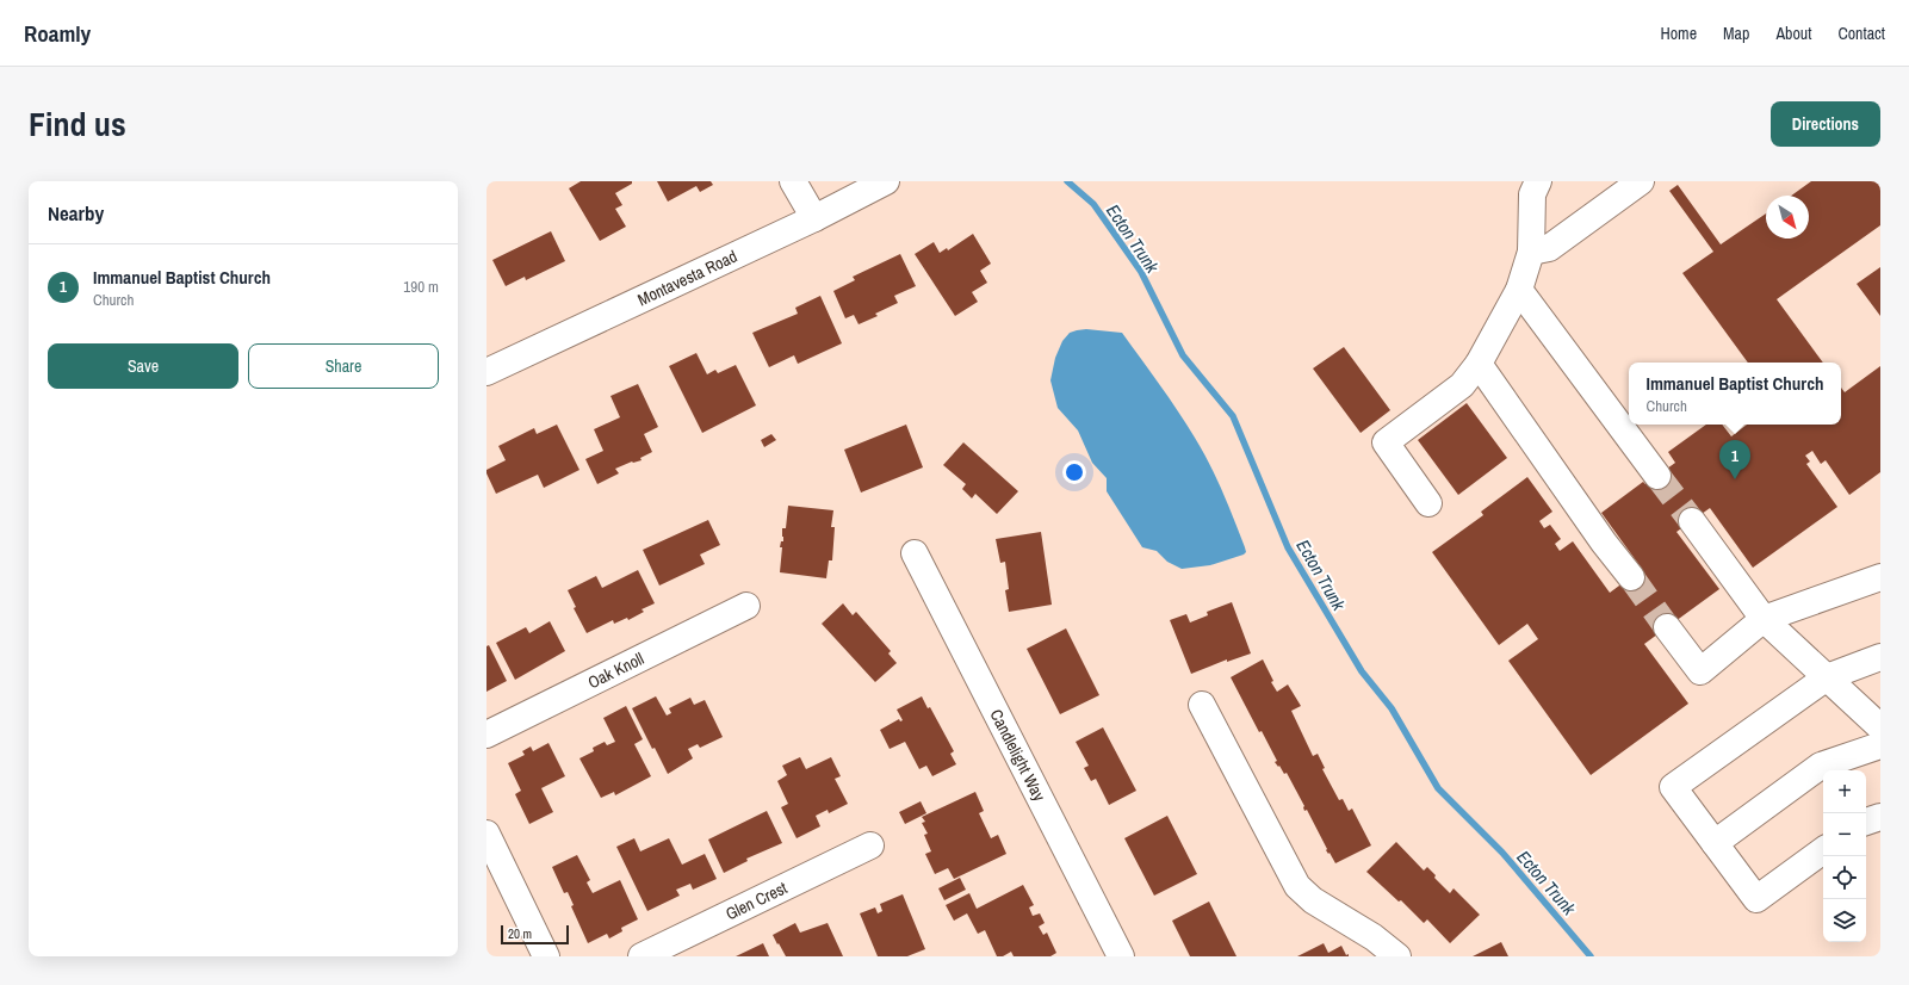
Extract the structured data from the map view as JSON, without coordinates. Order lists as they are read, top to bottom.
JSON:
{
  "streets": {
    "street": [
      "Montavesta Road",
      "Oak Knoll",
      "Candlelight Way",
      "Glen Crest"
    ]
  },
  "water": ["Ecton Trunk"],
  "scale_bar": "20 m",
  "north": "bottom right",
  "page": {
    "header": "Roamly",
    "nav": [
      "Home",
      "Map",
      "About",
      "Contact"
    ],
    "title": "Find us",
    "buttons": [
      "Directions",
      ["Save", "Share"]
    ],
    "heading": "Nearby",
    "list": [
      {
        "mark": "1",
        "name": "Immanuel Baptist Church",
        "note": "Church",
        "value": "190 m"
      }
    ],
    "popup": ["Immanuel Baptist Church", "Church"],
    "pins": "1",
    "map_buttons": ["+", "−"],
    "scale": "20 m"
  }
}
